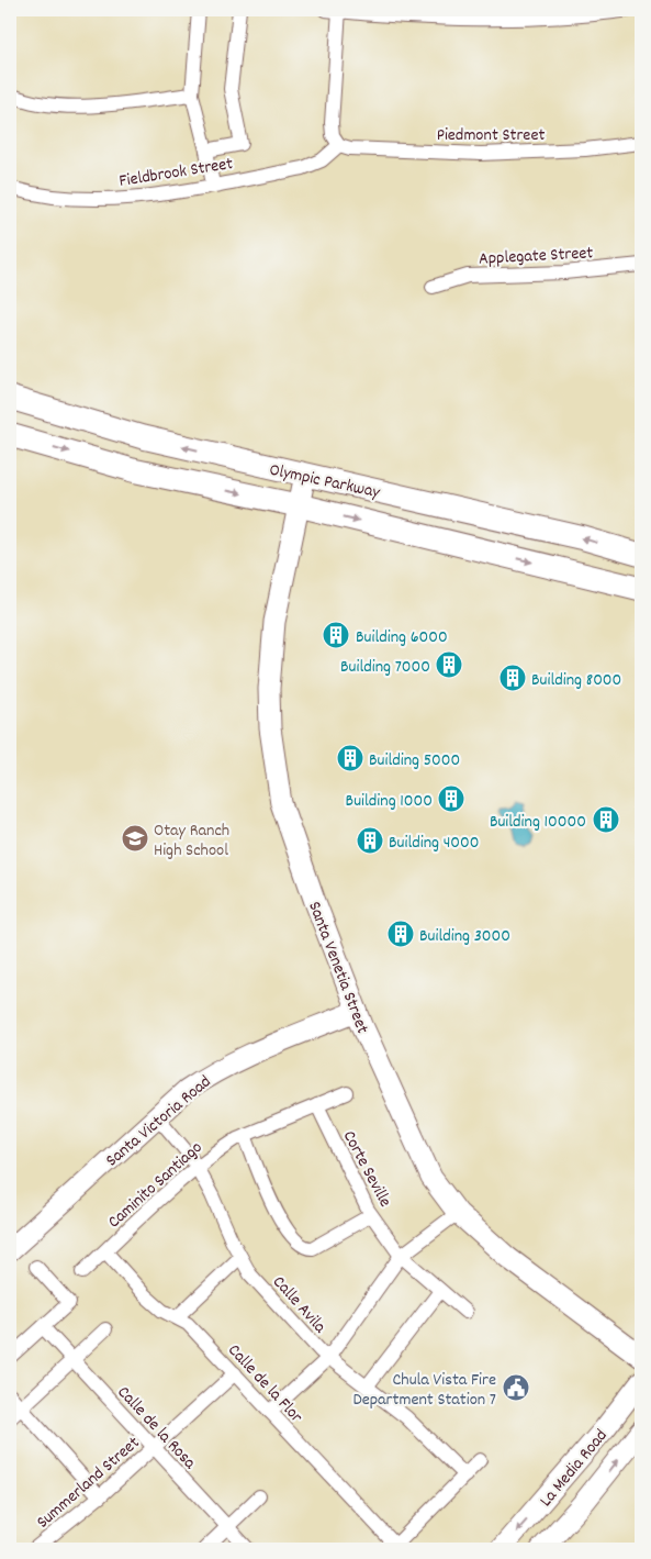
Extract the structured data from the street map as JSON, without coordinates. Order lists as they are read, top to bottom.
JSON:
{
  "streets": {
    "main road": ["Olympic Parkway"],
    "street": [
      "Piedmont Street",
      "Fieldbrook Street",
      "Applegate Street",
      "Santa Venetia Street",
      "Santa Victoria Road",
      "Corte Seville",
      "Caminito Santiago",
      "Calle Avila",
      "Calle de la Flor",
      "Calle de la Rosa",
      "La Media Road",
      "Summerland Street"
    ]
  },
  "crossings": [
    ["Piedmont Street", "Fieldbrook Street"],
    ["Olympic Parkway", "Santa Venetia Street"],
    ["Santa Venetia Street", "Santa Victoria Road"],
    ["Santa Victoria Road", "Calle Avila"],
    ["Corte Seville", "Caminito Santiago"],
    ["Caminito Santiago", "Calle Avila"],
    ["Caminito Santiago", "Calle de la Flor"],
    ["Calle de la Flor", "Summerland Street"],
    ["Calle de la Rosa", "Summerland Street"]
  ],
  "places": {
    "building": [
      "Building 6000",
      "Building 7000",
      "Building 8000",
      "Building 5000",
      "Building 1000",
      "Building 10000",
      "Building 4000",
      "Building 3000"
    ],
    "school or university": ["Otay Ranch High School"],
    "public building": ["Chula Vista Fire Department Station 7"]
  }
}
